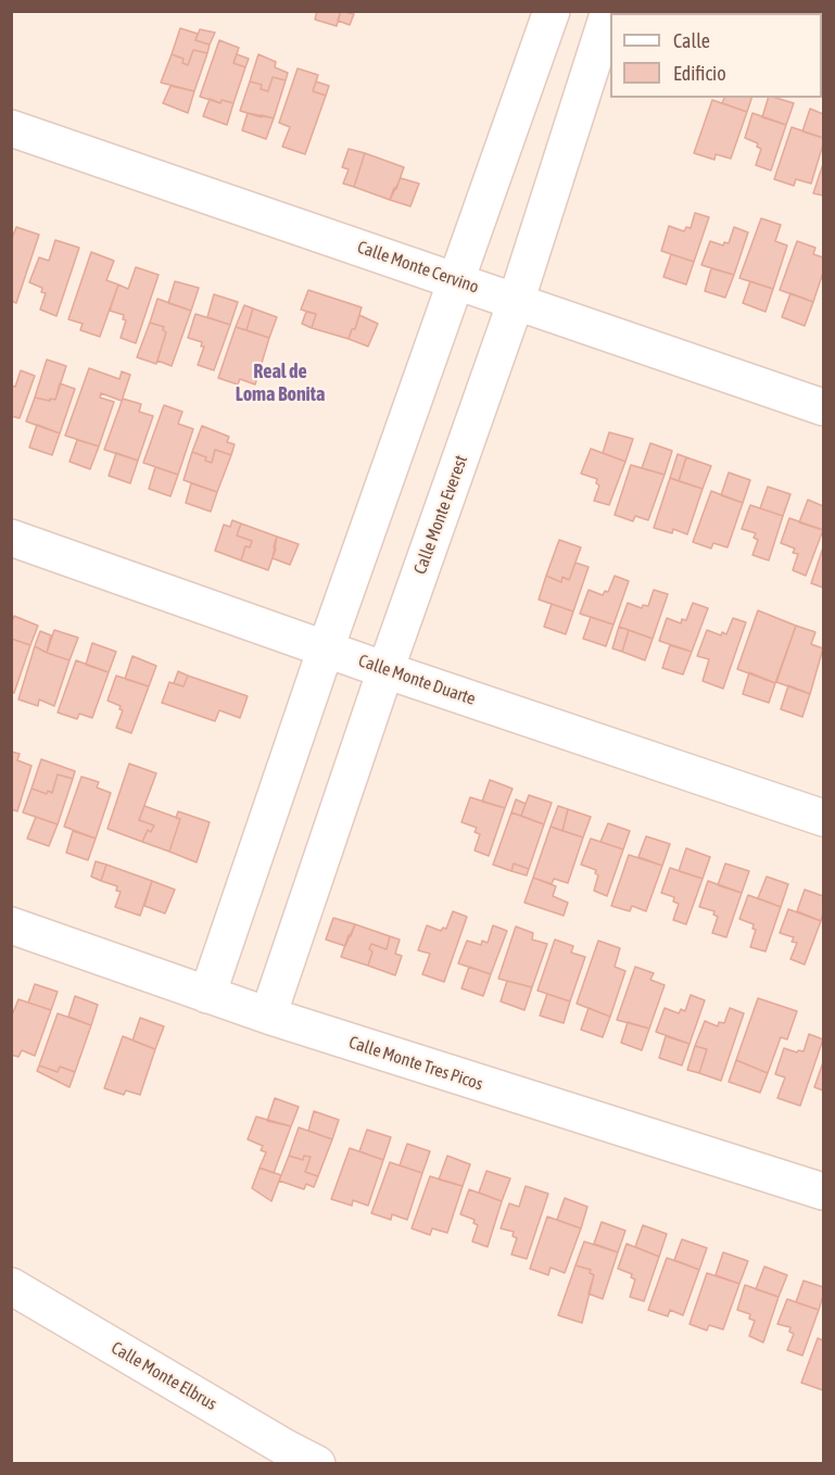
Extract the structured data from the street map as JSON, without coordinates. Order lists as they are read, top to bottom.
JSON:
{
  "streets": {
    "street": [
      "Calle Monte Cervino",
      "Calle Monte Everest",
      "Calle Monte Duarte",
      "Calle Monte Tres Picos",
      "Calle Monte Elbrus"
    ]
  },
  "crossings": [
    ["Calle Monte Cervino", "Calle Monte Everest"],
    ["Calle Monte Everest", "Calle Monte Duarte"],
    ["Calle Monte Everest", "Calle Monte Tres Picos"]
  ],
  "districts": ["Real de Loma Bonita"],
  "legend": ["Calle", "Edificio"]
}
